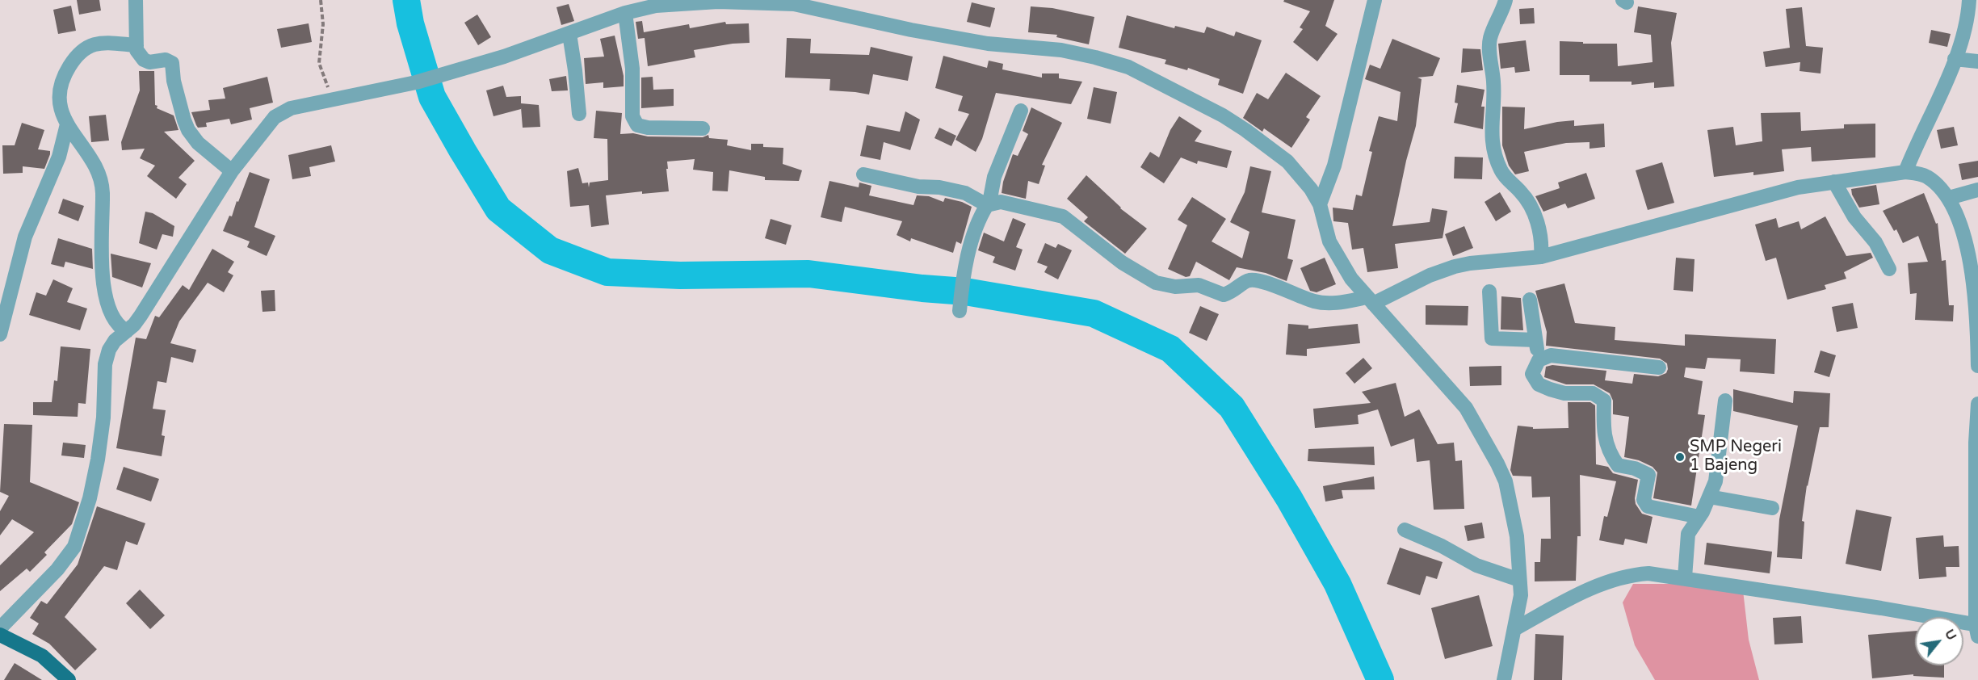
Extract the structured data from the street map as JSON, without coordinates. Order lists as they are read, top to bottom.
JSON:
{
  "places": ["SMP Negeri 1 Bajeng"],
  "north": "top right"
}
